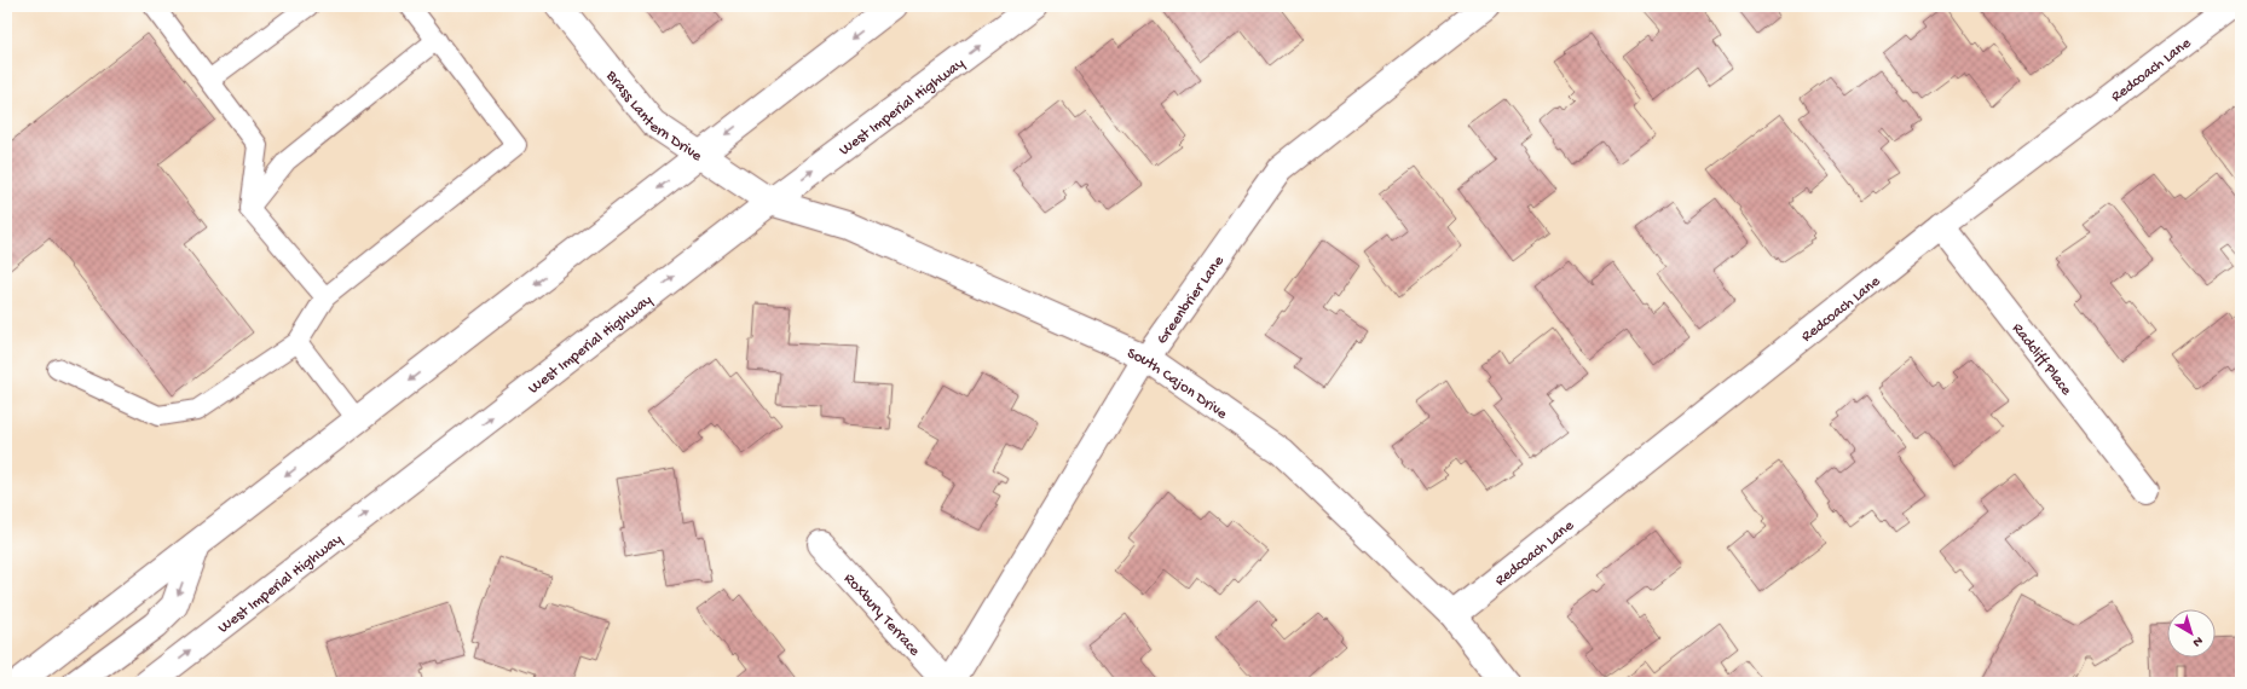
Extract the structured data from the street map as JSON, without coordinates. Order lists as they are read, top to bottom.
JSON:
{
  "streets": {
    "street": [
      "Redcoach Lane",
      "West Imperial Highway",
      "Brass Lantern Drive",
      "Greenbrier Lane",
      "Radcliff Place",
      "South Cajon Drive",
      "Roxbury Terrace"
    ]
  },
  "crossings": [
    ["Redcoach Lane", "Radcliff Place"],
    ["Redcoach Lane", "South Cajon Drive"],
    ["West Imperial Highway", "Brass Lantern Drive"],
    ["West Imperial Highway", "South Cajon Drive"],
    ["Brass Lantern Drive", "South Cajon Drive"],
    ["Greenbrier Lane", "South Cajon Drive"]
  ],
  "north": "bottom right"
}
